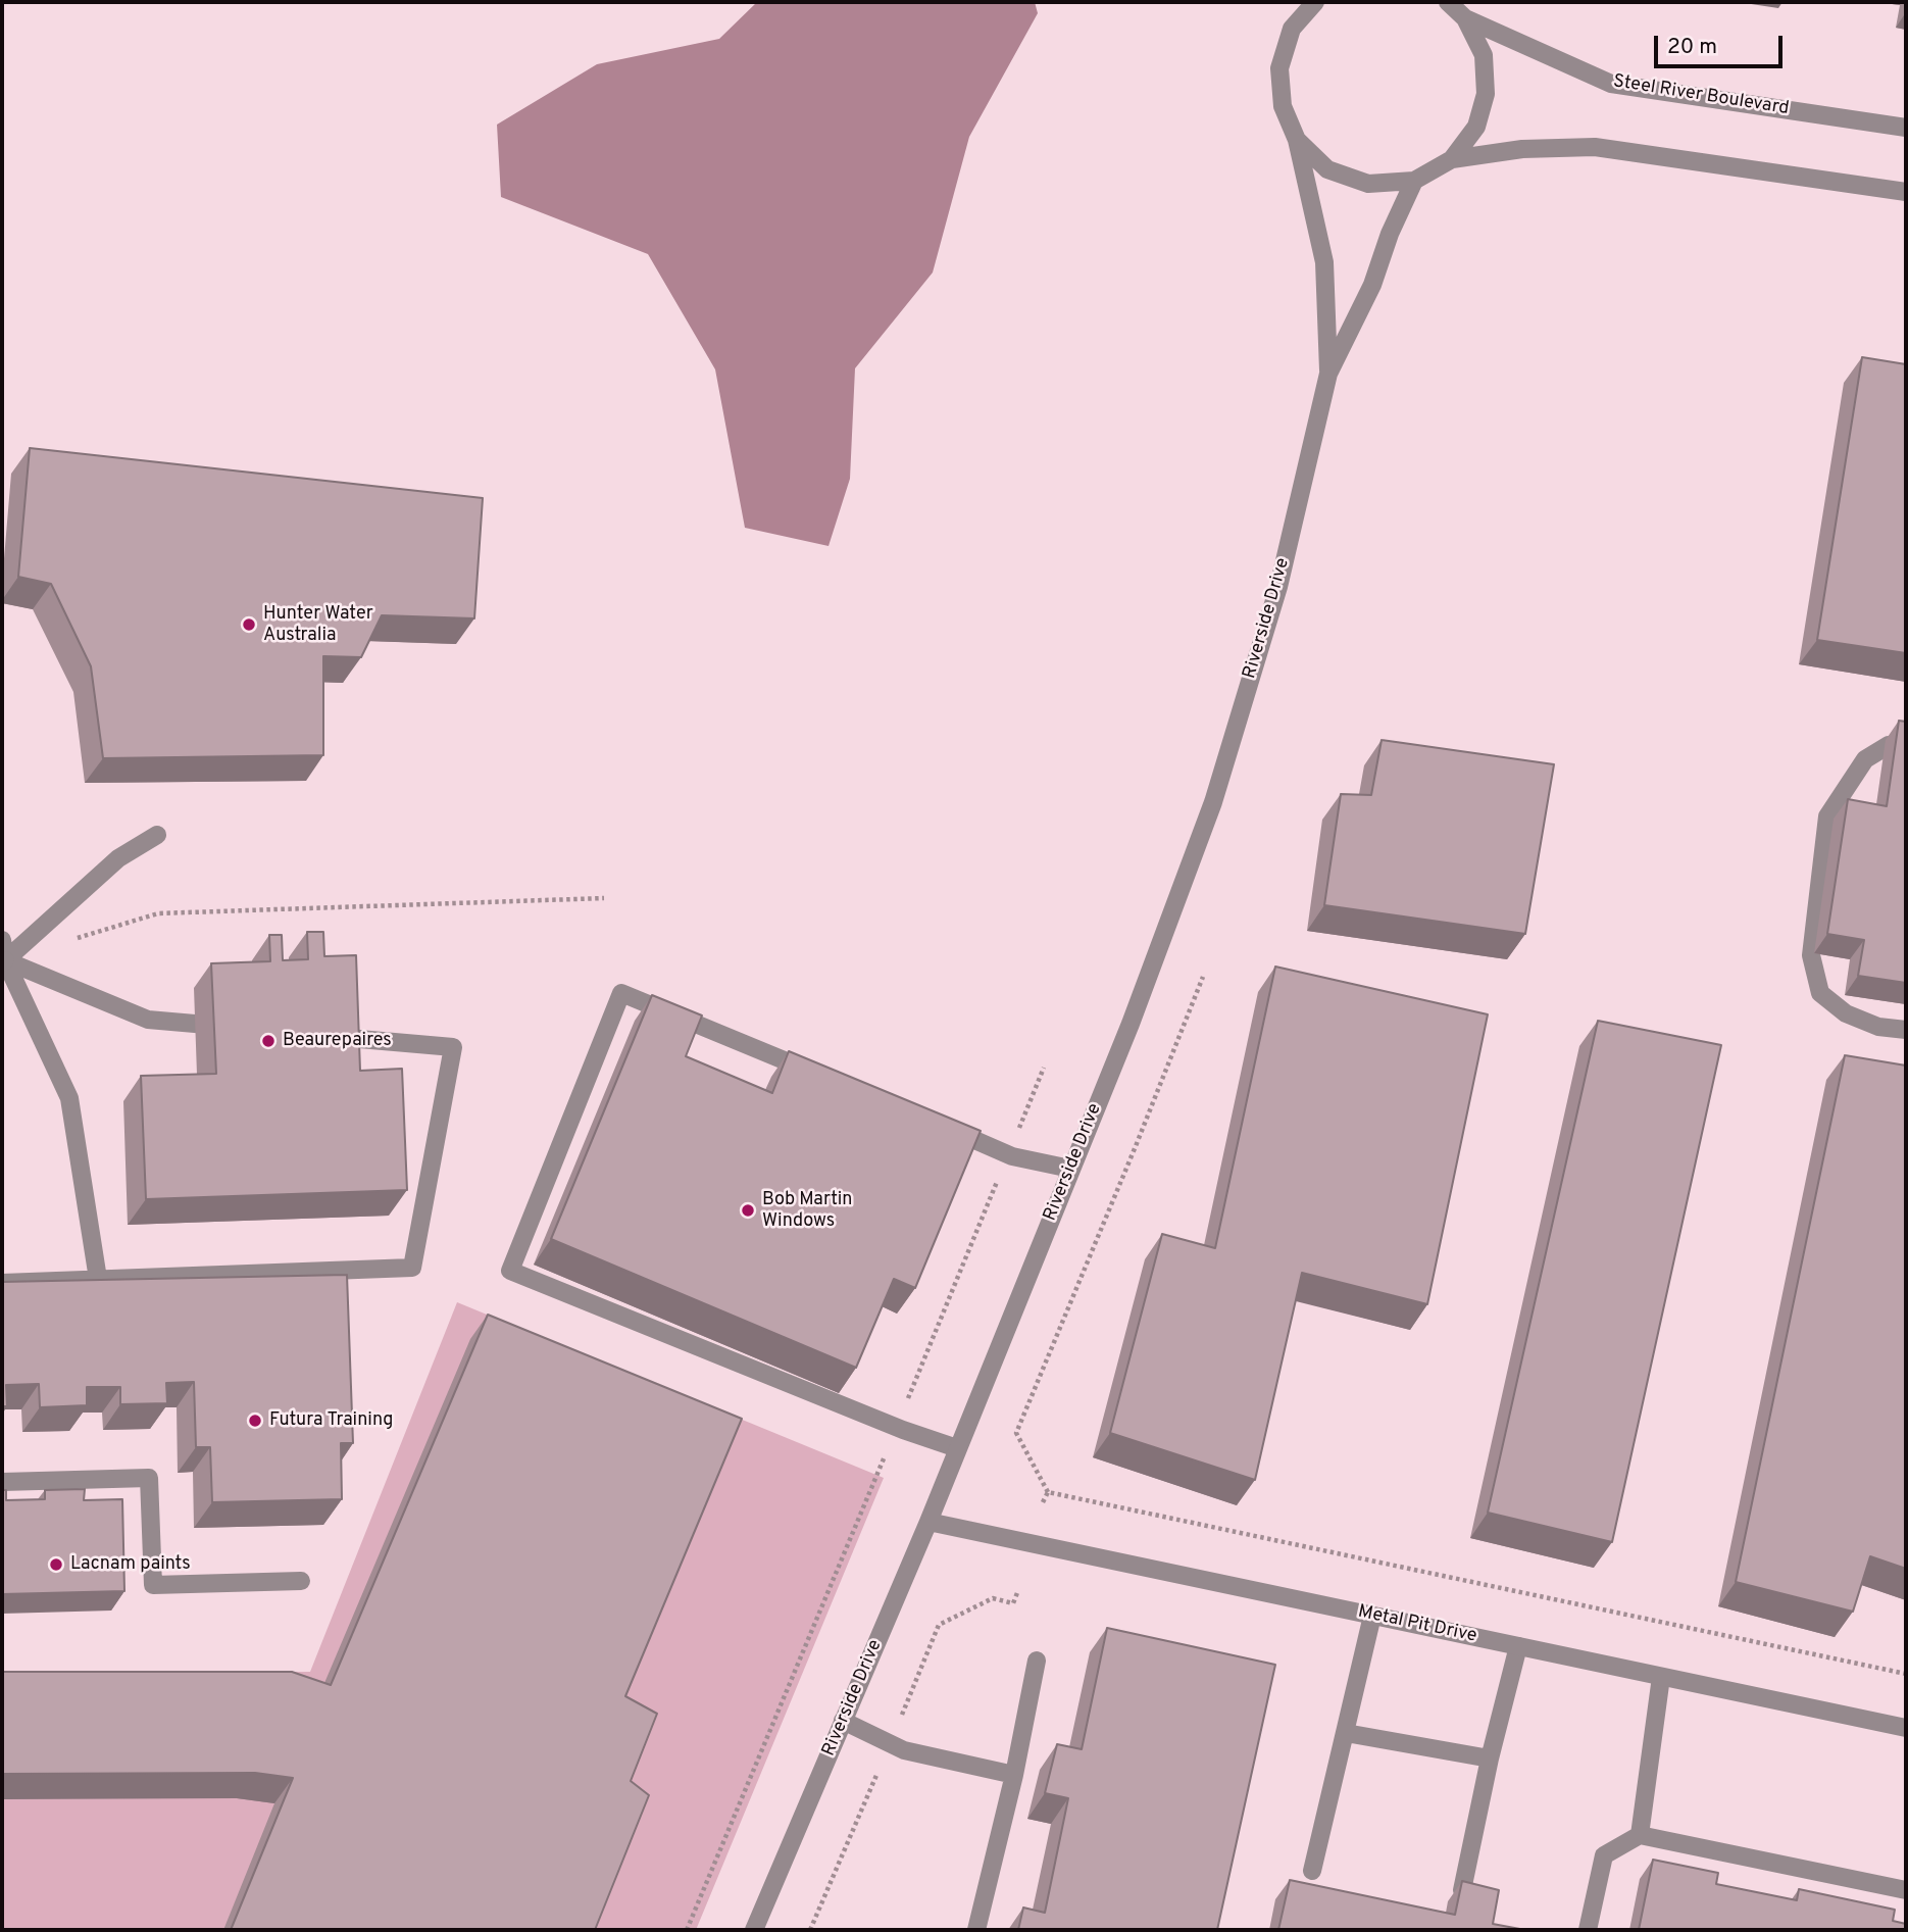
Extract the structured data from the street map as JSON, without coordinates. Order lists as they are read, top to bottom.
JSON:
{
  "streets": {
    "street": ["Steel River Boulevard", "Riverside Drive", "Metal Pit Drive"]
  },
  "crossings": [
    ["Riverside Drive", "Metal Pit Drive"]
  ],
  "places": [
    "Hunter Water Australia",
    "Beaurepaires",
    "Bob Martin Windows",
    "Futura Training",
    "Lacnam paints"
  ],
  "scale_bar": "20 m"
}
